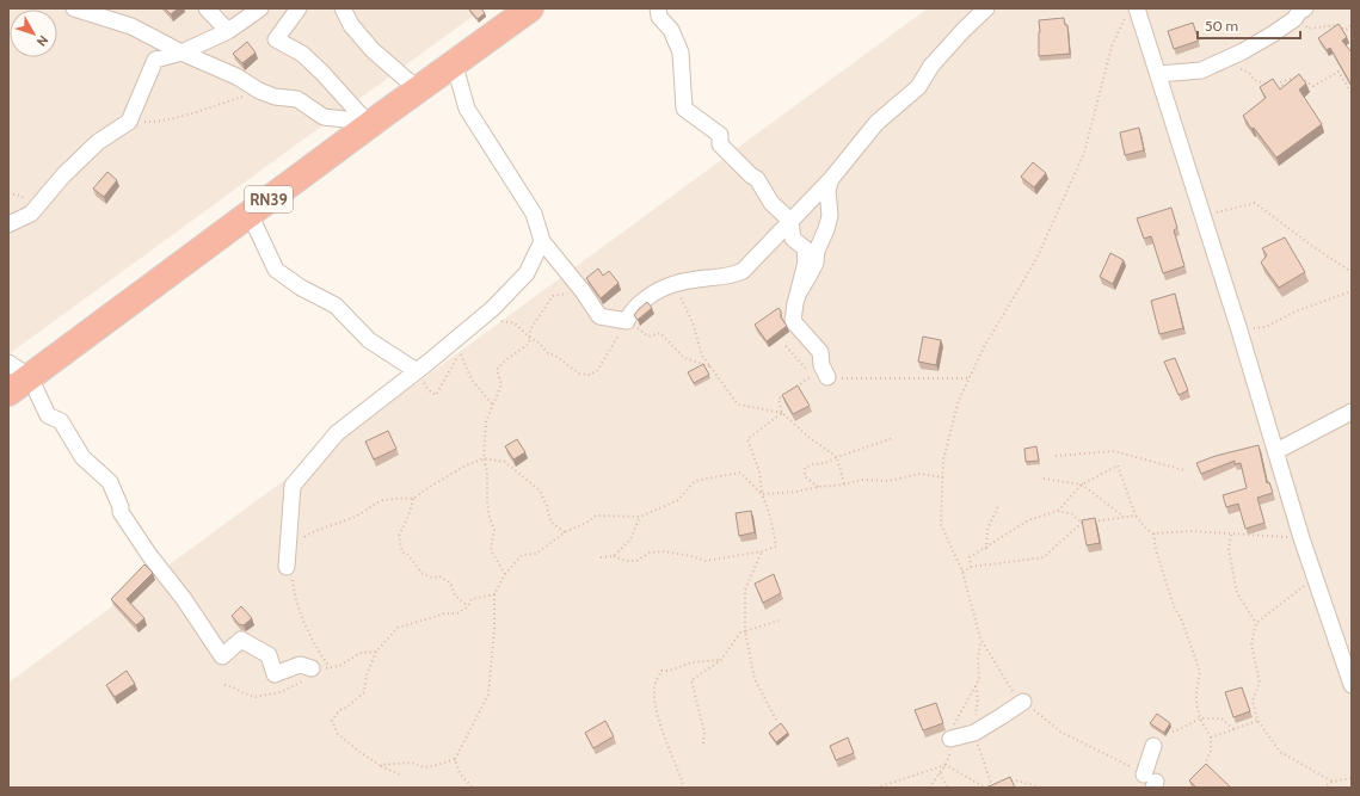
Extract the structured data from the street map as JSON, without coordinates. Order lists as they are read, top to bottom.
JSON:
{
  "streets": {
    "highway": ["RN39"]
  },
  "scale_bar": "50 m",
  "north": "bottom right"
}
